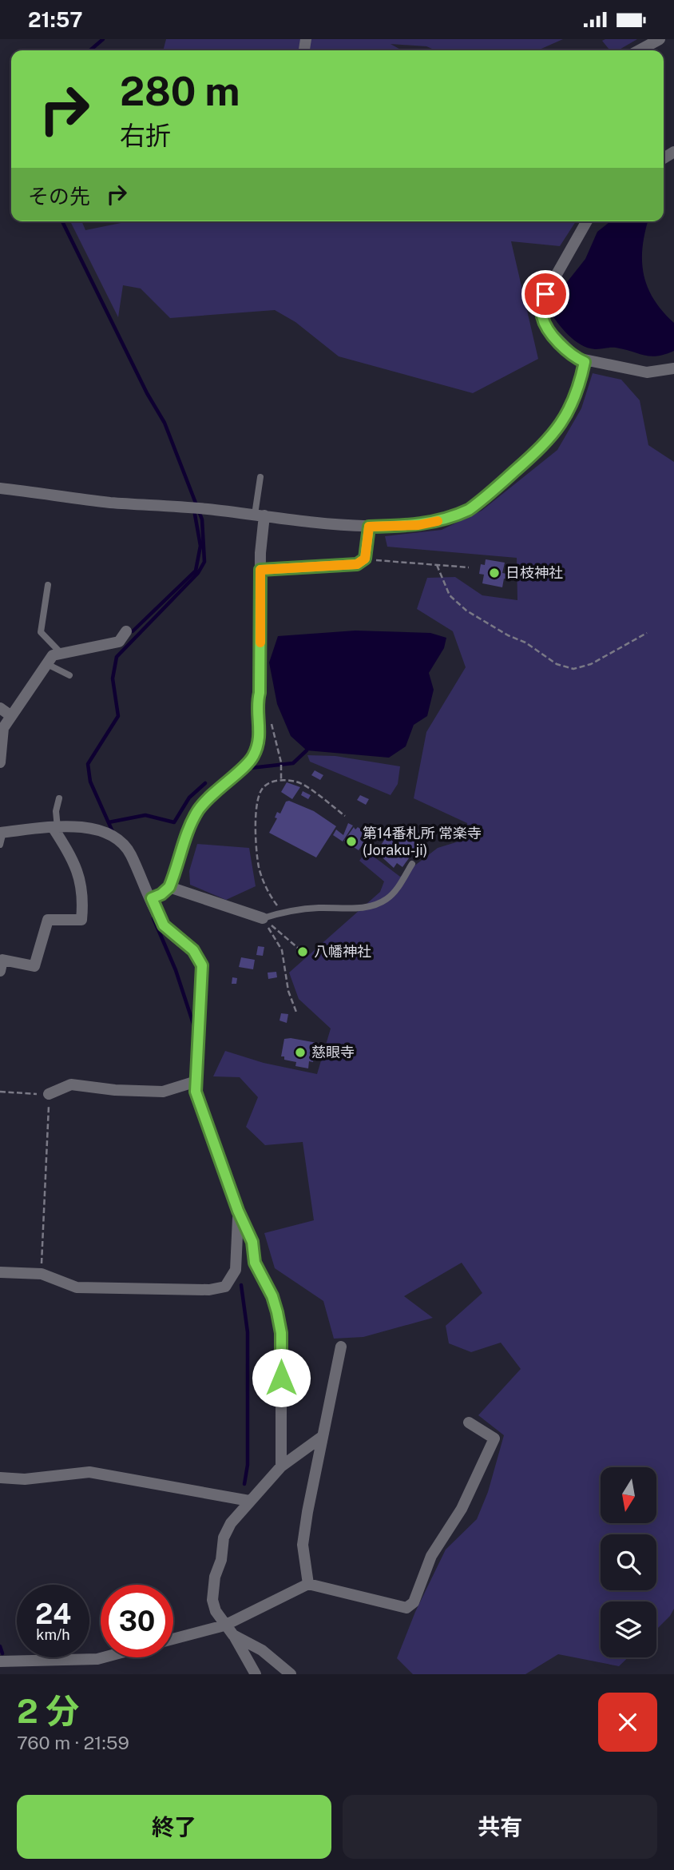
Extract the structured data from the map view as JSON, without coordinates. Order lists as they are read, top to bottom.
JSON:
{
  "places": [
    "日枝神社",
    "第14番札所 常楽寺 (Joraku-ji)",
    "八幡神社",
    "慈眼寺"
  ],
  "north": "bottom",
  "page": {
    "status": "21:57",
    "turn": ["280 m", "右折"],
    "then": "その先",
    "speed": "24 km/h",
    "limit": "30",
    "heading": ["2 分", "760 m · 21:59"],
    "buttons": ["終了", "共有"]
  }
}
